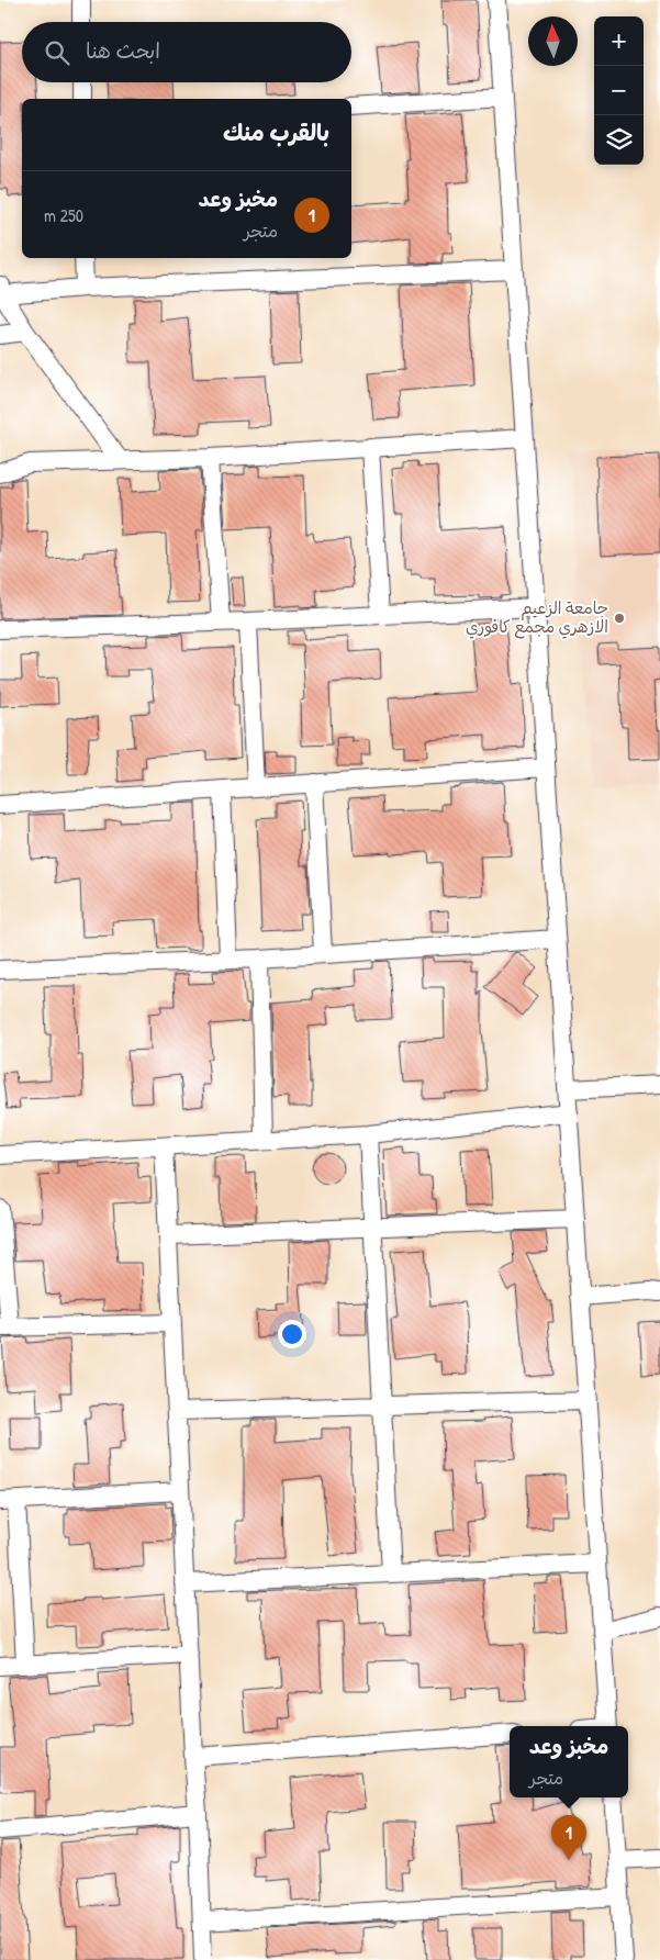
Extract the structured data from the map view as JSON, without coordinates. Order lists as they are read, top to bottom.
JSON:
{
  "places": ["جامعة الزعيم الازهري مجمع كافوري"],
  "north": "top",
  "page": {
    "map_buttons": ["+", "−"],
    "search": "ابحث هنا",
    "heading": "بالقرب منك",
    "list": [
      {
        "mark": "1",
        "name": "مخبز وعد",
        "note": "متجر",
        "value": "250 m"
      }
    ],
    "popup": ["مخبز وعد", "متجر"],
    "pins": "1"
  }
}
